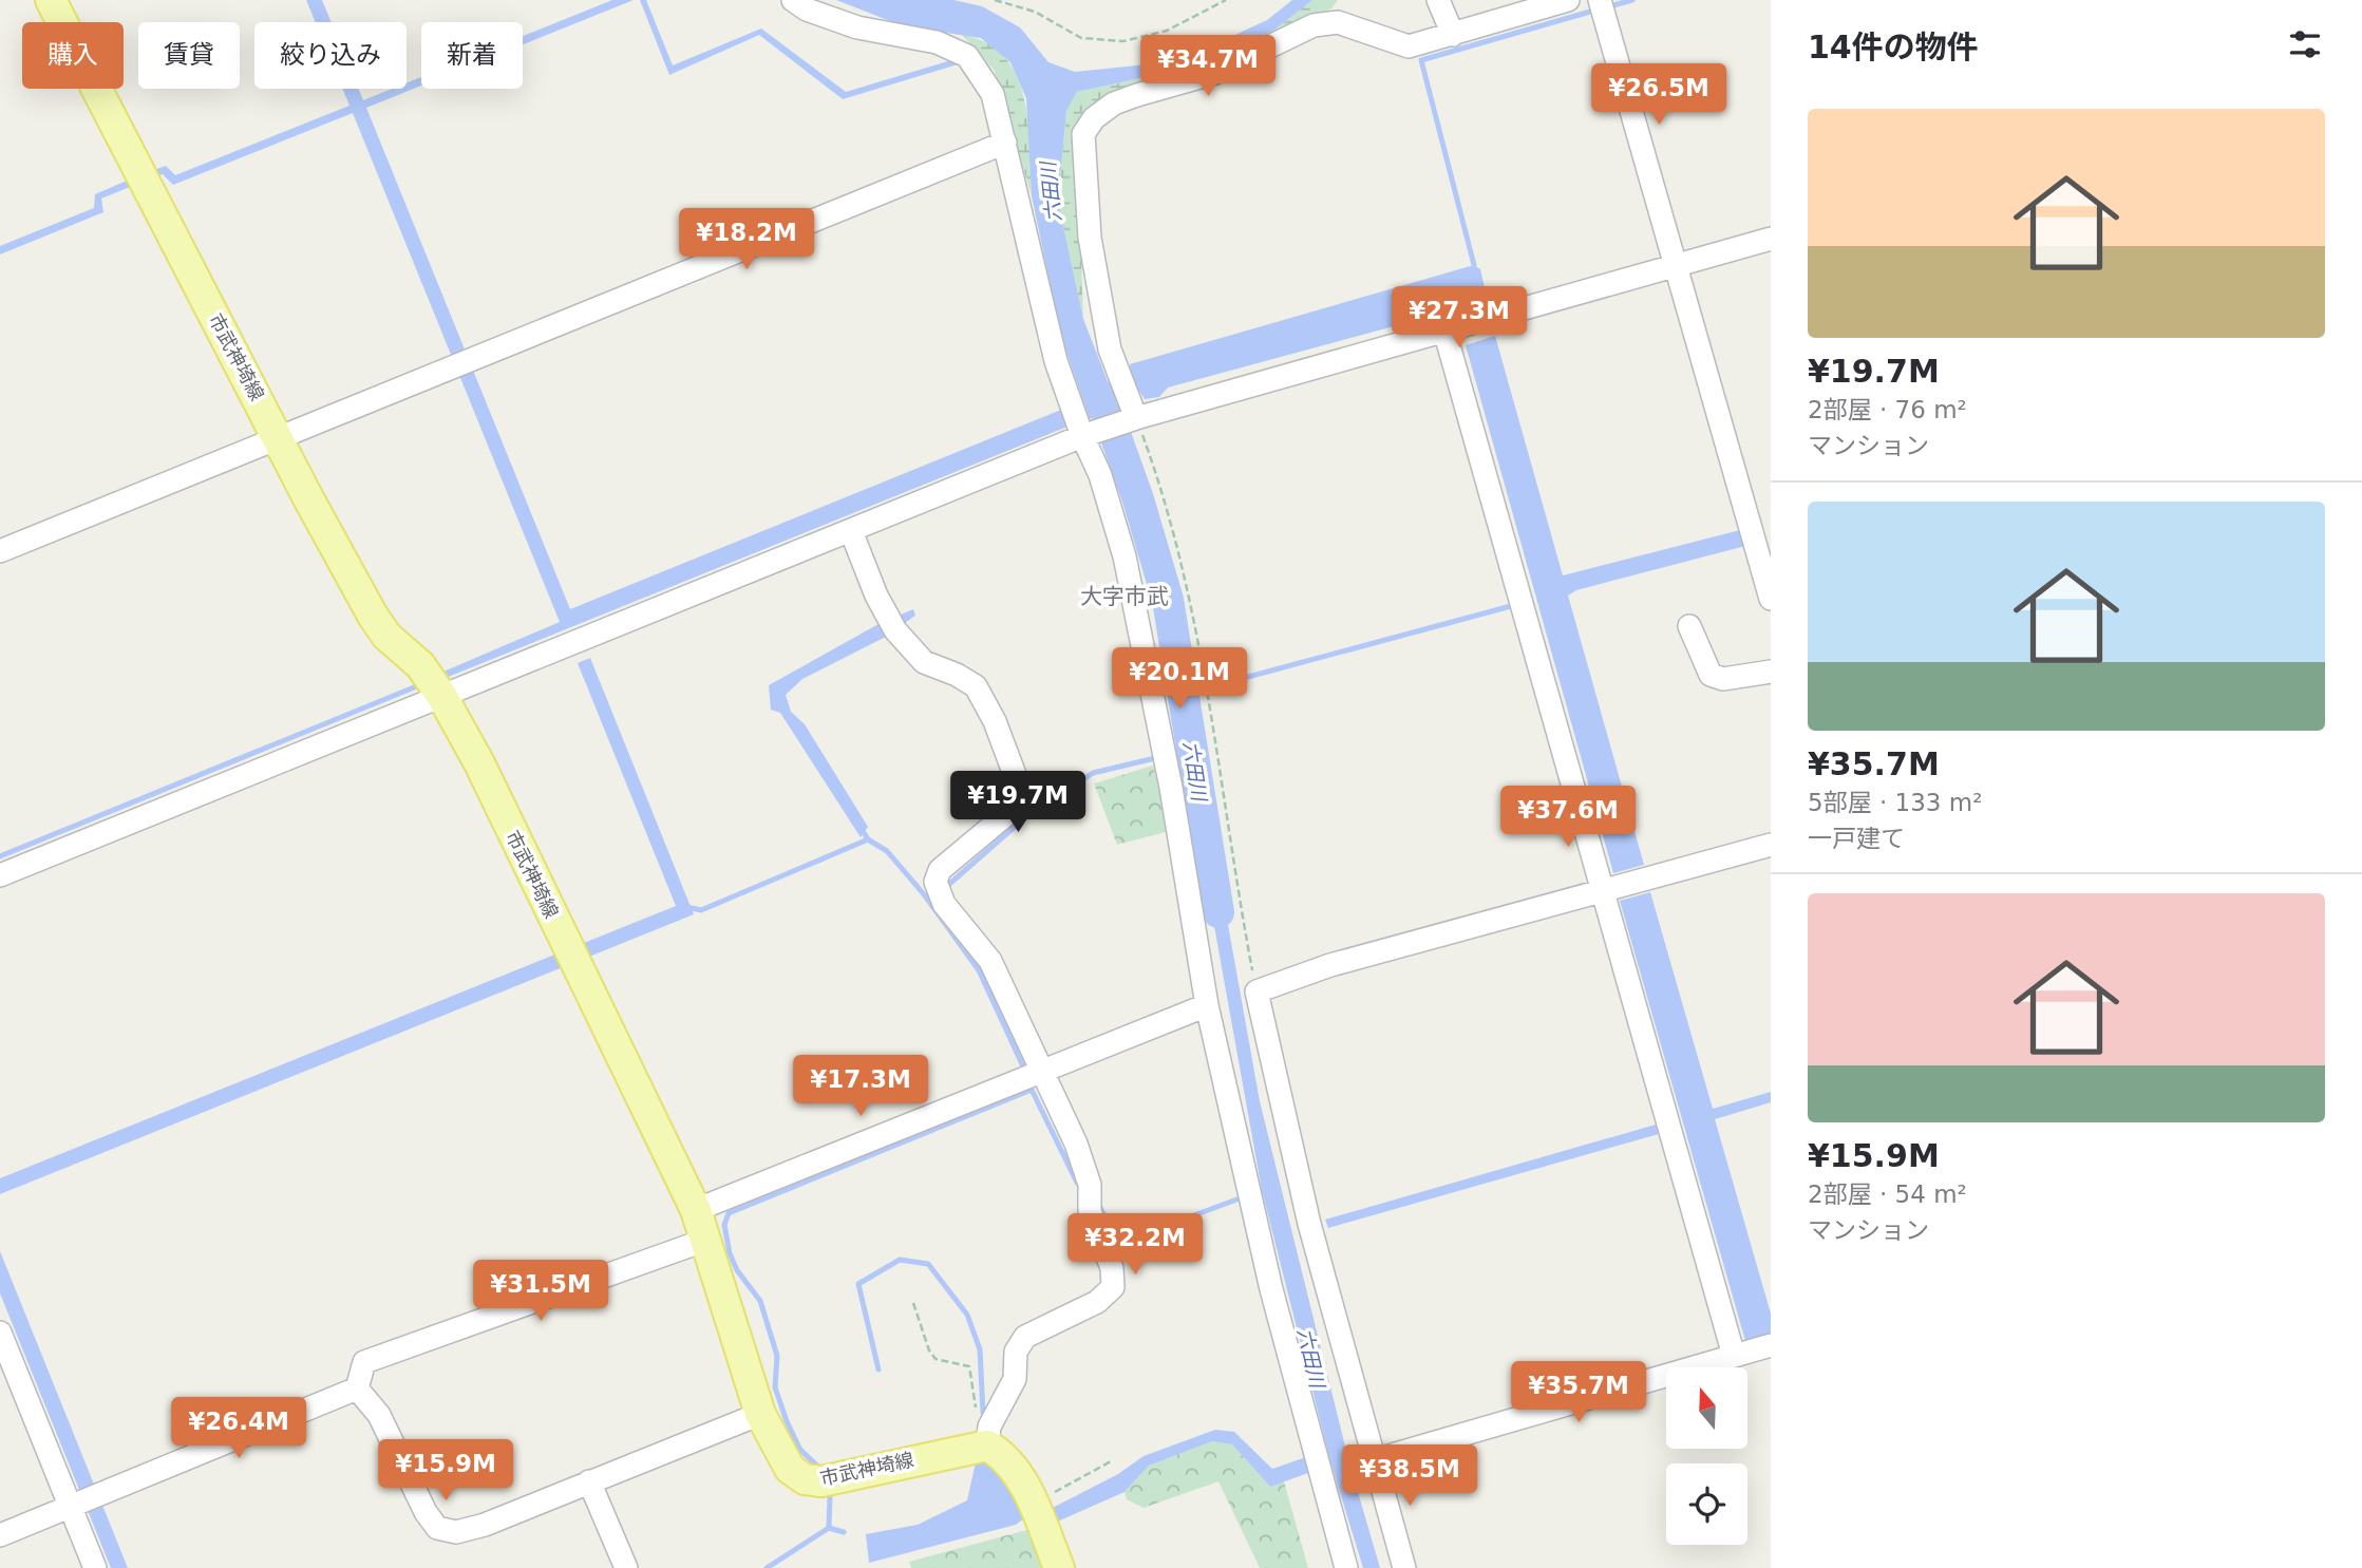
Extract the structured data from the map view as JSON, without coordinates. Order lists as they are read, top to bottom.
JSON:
{
  "streets": {
    "main road": ["市武神埼線"]
  },
  "districts": ["大字市武"],
  "water": ["六田川"],
  "north": "top",
  "page": {
    "heading": "14件の物件",
    "chip": [
      "購入",
      "賃貸",
      "絞り込み",
      "新着"
    ],
    "price": [
      "¥34.7M",
      "¥26.5M",
      "¥18.2M",
      "¥27.3M",
      "¥20.1M",
      "¥19.7M",
      "¥37.6M",
      "¥17.3M",
      "¥32.2M",
      "¥31.5M",
      "¥35.7M",
      "¥26.4M",
      "¥15.9M",
      "¥38.5M"
    ],
    "list": [
      {
        "name": "¥19.7M",
        "note": "2部屋 · 76 m² · マンション"
      },
      {
        "name": "¥35.7M",
        "note": "5部屋 · 133 m² · 一戸建て"
      },
      {
        "name": "¥15.9M",
        "note": "2部屋 · 54 m² · マンション"
      }
    ]
  }
}
